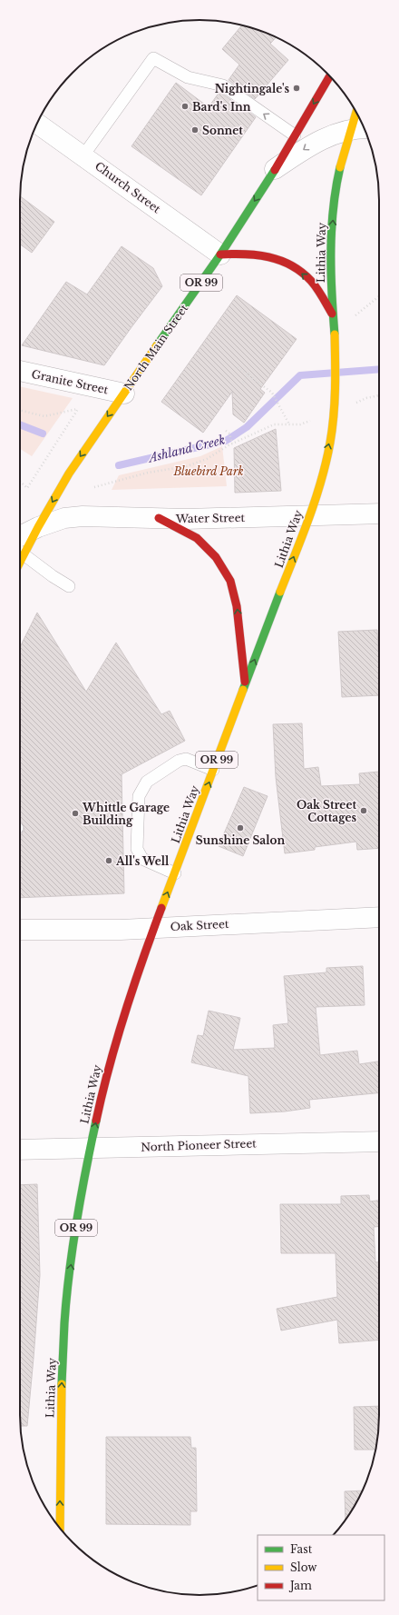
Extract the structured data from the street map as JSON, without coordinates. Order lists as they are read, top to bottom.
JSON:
{
  "streets": {
    "main road": ["Lithia Way", "OR 99", "North Main Street"],
    "street": [
      "Church Street",
      "Granite Street",
      "Water Street",
      "Oak Street",
      "North Pioneer Street"
    ]
  },
  "crossings": [
    ["Church Street", "North Main Street"],
    ["Lithia Way", "Oak Street"],
    ["Lithia Way", "North Pioneer Street"],
    ["North Main Street", "Granite Street"],
    ["North Main Street", "Water Street"]
  ],
  "one_way": ["Lithia Way", "North Main Street"],
  "water": ["Ashland Creek"],
  "parks": ["Bluebird Park"],
  "places": [
    "Nightingale's",
    "Bard's Inn",
    "Sonnet",
    "Oak Street Cottages",
    "Whittle Garage Building",
    "Sunshine Salon",
    "All's Well"
  ],
  "legend": ["Fast", "Slow", "Jam"]
}
